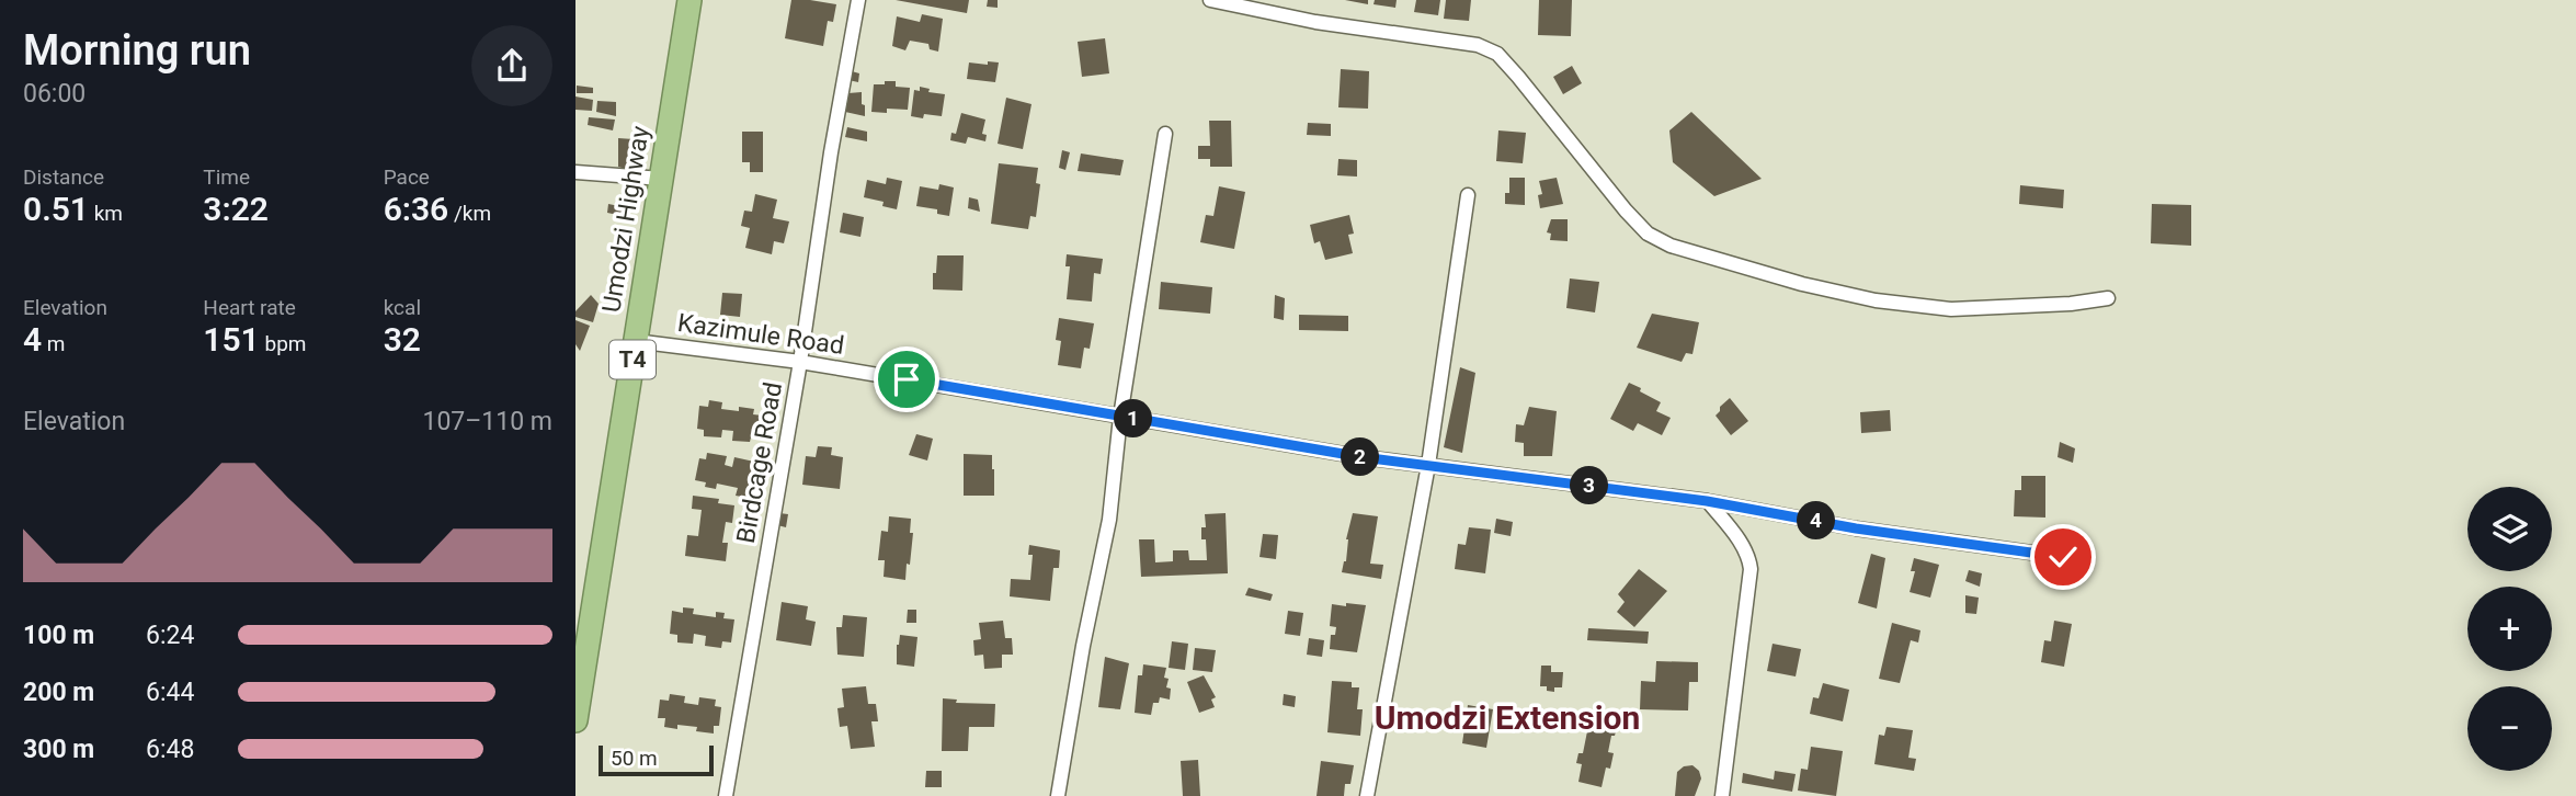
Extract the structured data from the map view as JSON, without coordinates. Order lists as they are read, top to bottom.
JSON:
{
  "streets": {
    "highway": ["Umodzi Highway", "T4"],
    "street": ["Kazimule Road", "Birdcage Road"]
  },
  "crossings": [
    ["Umodzi Highway", "Kazimule Road"],
    ["Kazimule Road", "Birdcage Road"]
  ],
  "districts": ["Umodzi Extension"],
  "scale_bar": "50 m",
  "page": {
    "heading": ["Morning run", "06:00"],
    "stats": [
      ["Distance", "0.51 km"],
      ["Time", "3:22"],
      ["Pace", "6:36 /km"],
      ["Elevation", "4 m"],
      ["Heart rate", "151 bpm"],
      ["kcal", "32"]
    ],
    "chart": ["Elevation", "107–110 m"],
    "pins": [
      "1",
      "2",
      "3",
      "4"
    ],
    "map_buttons": ["+", "−"],
    "list": [
      {
        "name": "100 m",
        "note": "6:24"
      },
      {
        "name": "200 m",
        "note": "6:44"
      },
      {
        "name": "300 m",
        "note": "6:48"
      }
    ],
    "scale": "50 m"
  }
}
